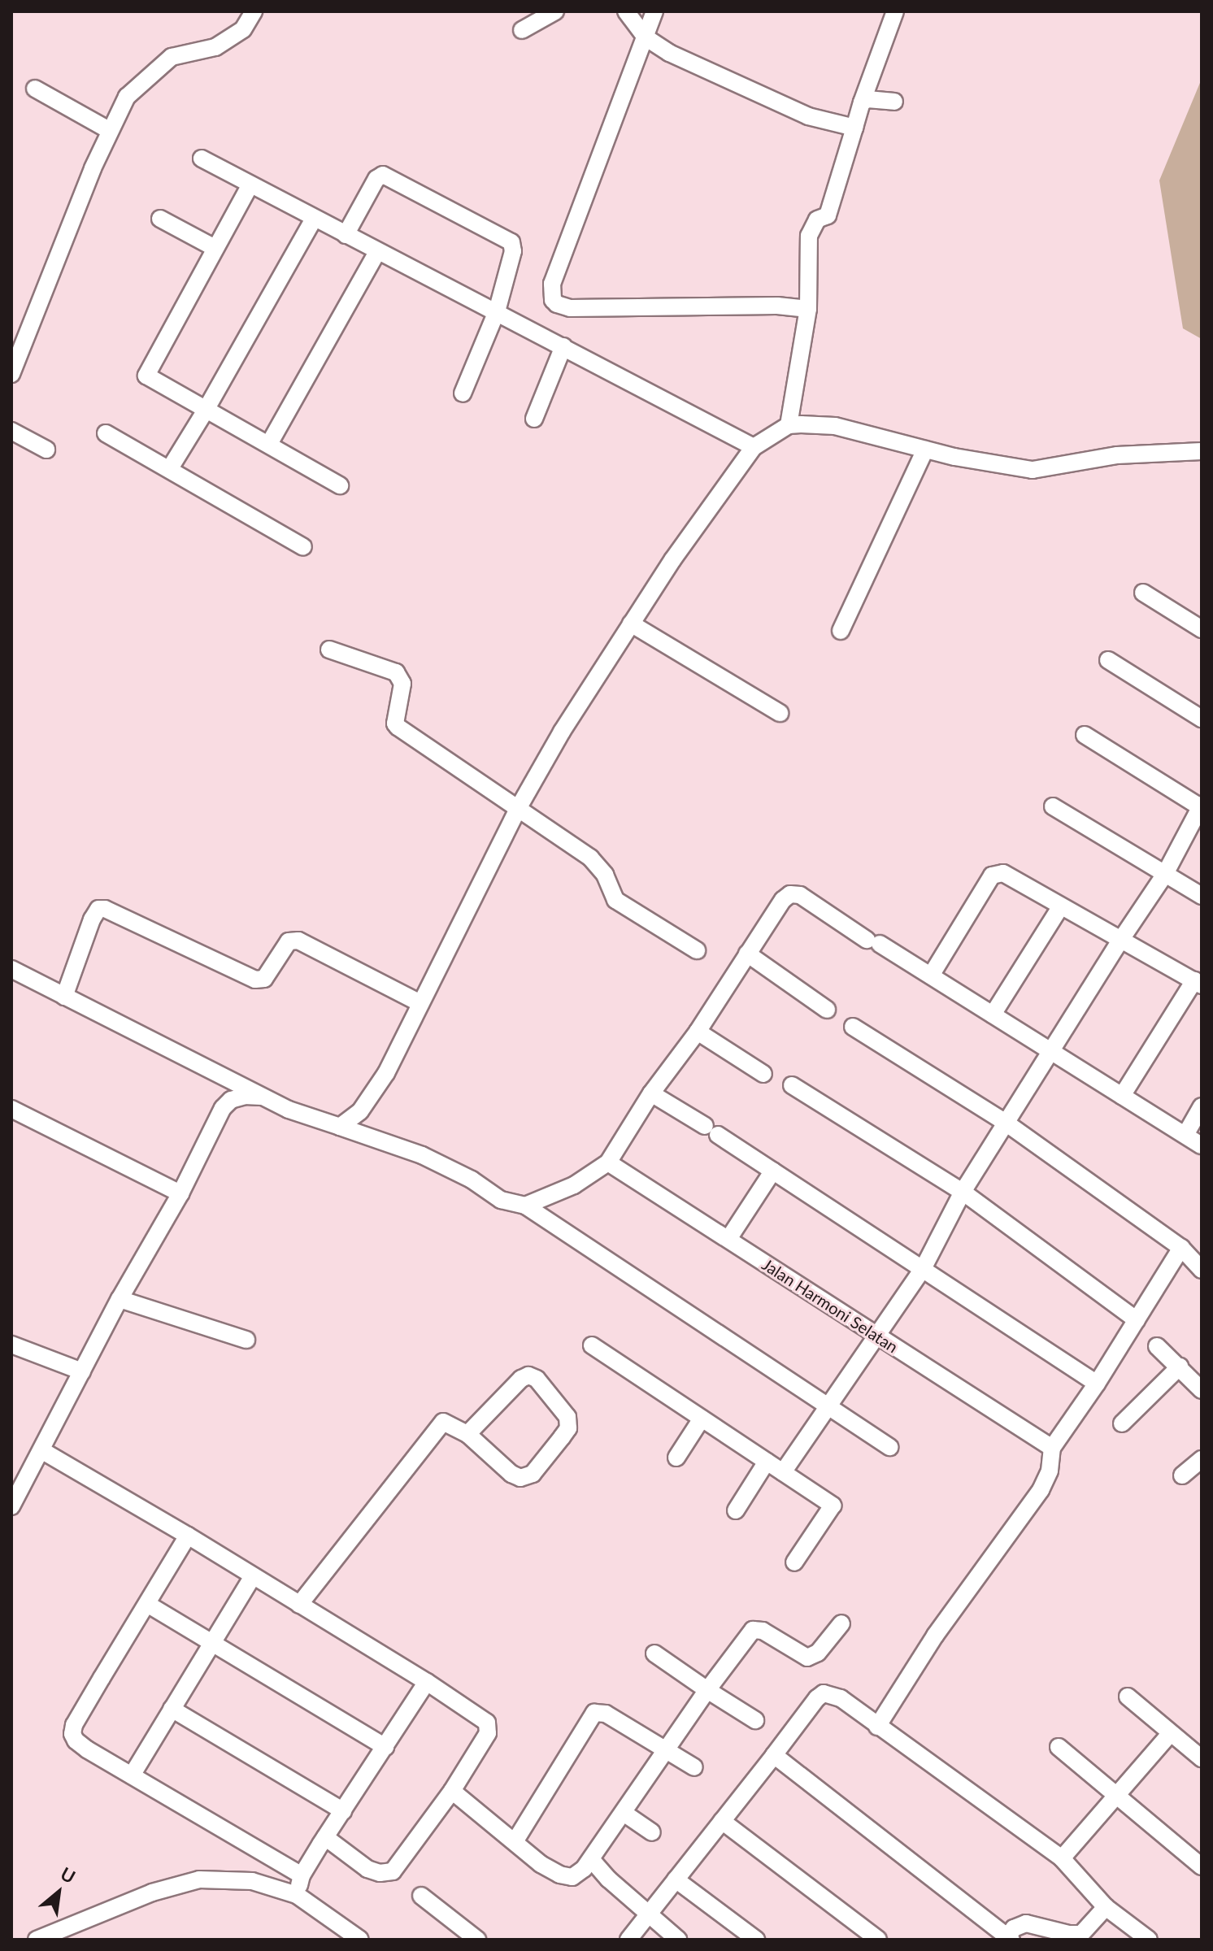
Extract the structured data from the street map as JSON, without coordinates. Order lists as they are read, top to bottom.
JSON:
{
  "streets": {
    "street": ["Jalan Harmoni Selatan"]
  },
  "north": "top right"
}
